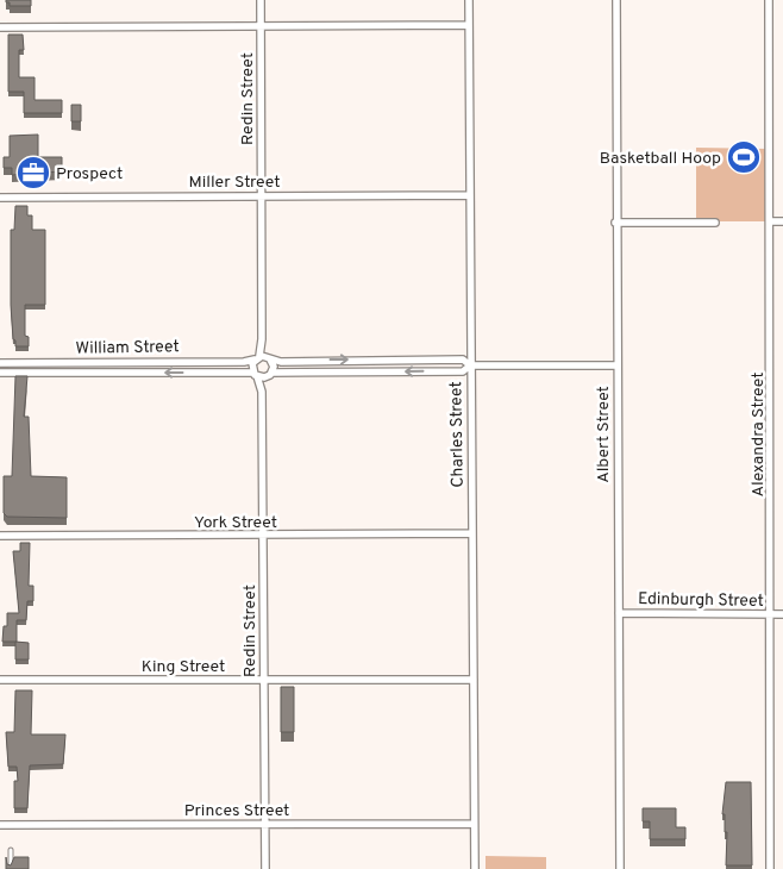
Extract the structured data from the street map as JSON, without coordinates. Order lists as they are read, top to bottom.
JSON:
{
  "streets": {
    "street": [
      "Redin Street",
      "Miller Street",
      "William Street",
      "Charles Street",
      "Albert Street",
      "Alexandra Street",
      "York Street",
      "Edinburgh Street",
      "King Street",
      "Princes Street"
    ]
  },
  "crossings": [
    ["Redin Street", "Miller Street"],
    ["Redin Street", "William Street"],
    ["Redin Street", "York Street"],
    ["Redin Street", "King Street"],
    ["Redin Street", "Princes Street"],
    ["Miller Street", "Charles Street"],
    ["William Street", "Charles Street"],
    ["William Street", "Albert Street"],
    ["Charles Street", "York Street"],
    ["Charles Street", "King Street"],
    ["Charles Street", "Princes Street"],
    ["Albert Street", "Edinburgh Street"],
    ["Alexandra Street", "Edinburgh Street"]
  ],
  "places": {
    "sports": ["Basketball Hoop"],
    "office": ["Prospect"]
  }
}
